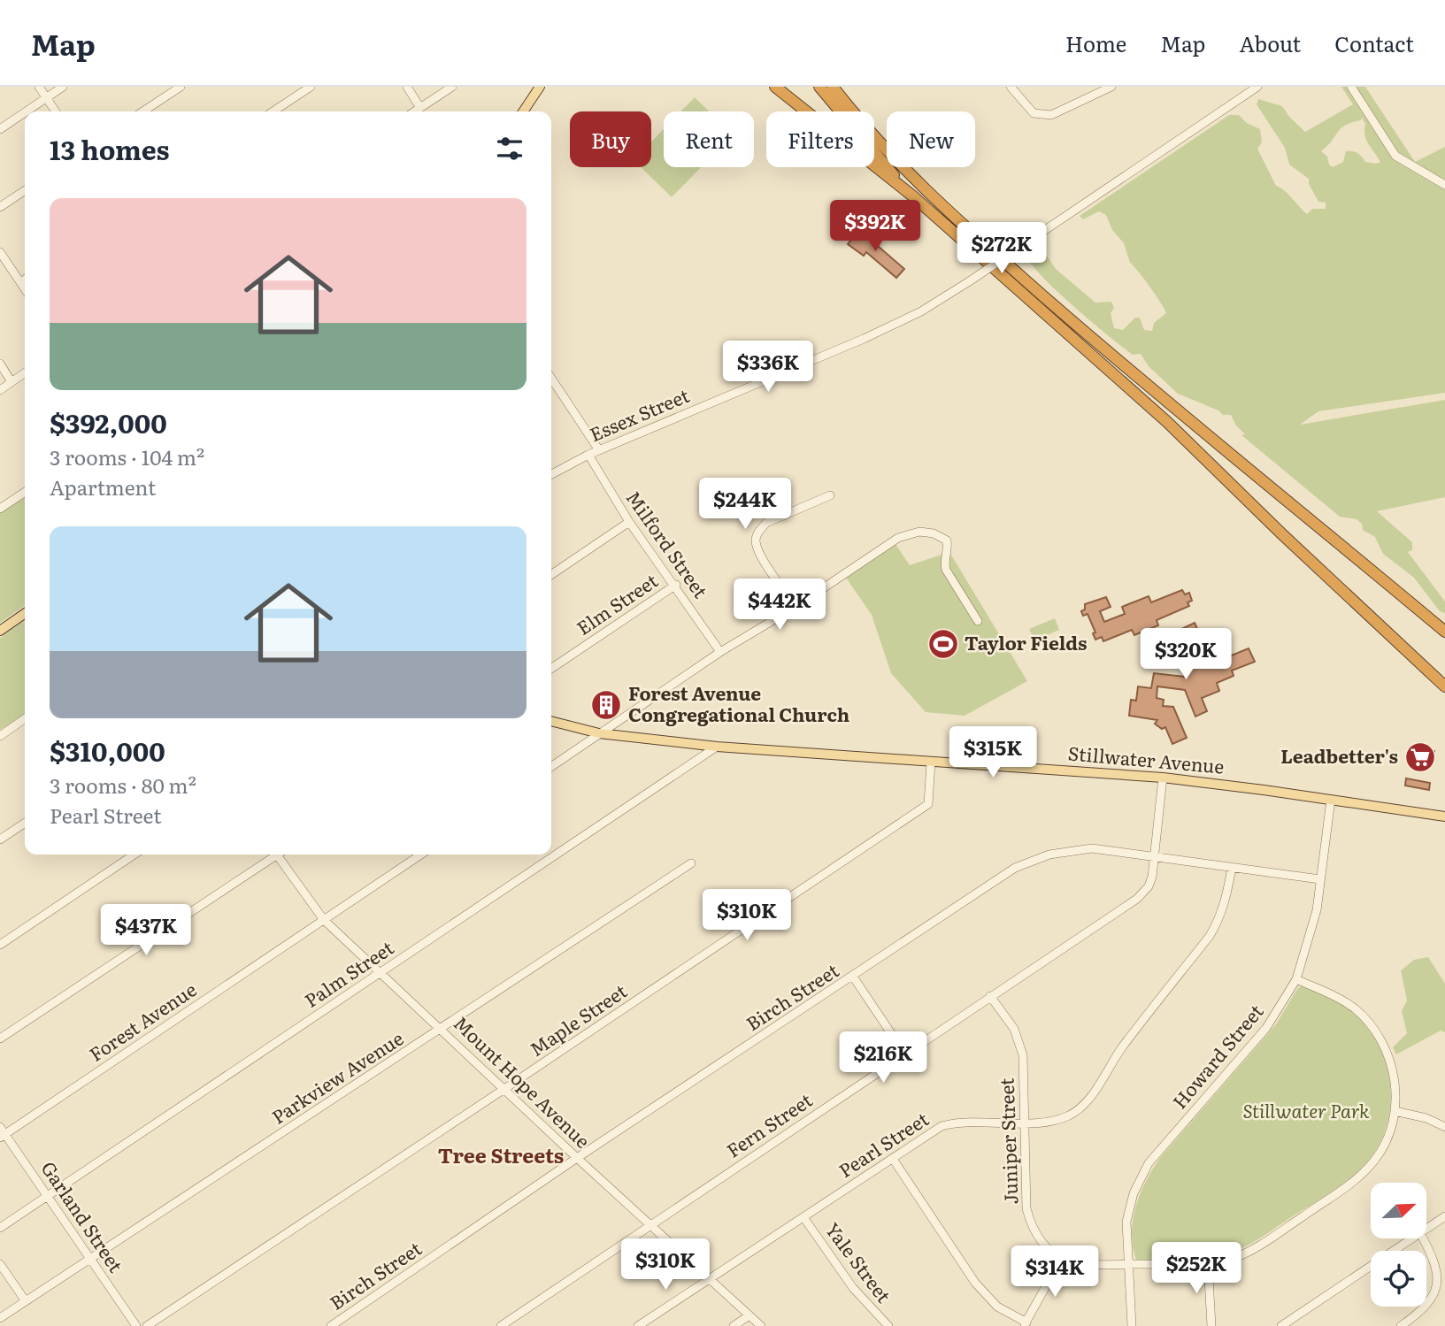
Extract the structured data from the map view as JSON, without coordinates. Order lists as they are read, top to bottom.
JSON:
{
  "streets": {
    "main road": ["Stillwater Avenue"],
    "street": [
      "Essex Street",
      "Milford Street",
      "Elm Street",
      "Palm Street",
      "Birch Street",
      "Maple Street",
      "Forest Avenue",
      "Howard Street",
      "Parkview Avenue",
      "Mount Hope Avenue",
      "Fern Street",
      "Juniper Street",
      "Pearl Street",
      "Garland Street",
      "Yale Street"
    ]
  },
  "crossings": [
    ["Essex Street", "Milford Street"],
    ["Milford Street", "Elm Street"],
    ["Stillwater Avenue", "Palm Street"],
    ["Stillwater Avenue", "Maple Street"],
    ["Stillwater Avenue", "Howard Street"],
    ["Stillwater Avenue", "Fern Street"],
    ["Palm Street", "Mount Hope Avenue"],
    ["Palm Street", "Garland Street"],
    ["Birch Street", "Howard Street"],
    ["Birch Street", "Mount Hope Avenue"],
    ["Birch Street", "Fern Street"],
    ["Birch Street", "Pearl Street"],
    ["Maple Street", "Mount Hope Avenue"],
    ["Forest Avenue", "Mount Hope Avenue"],
    ["Forest Avenue", "Garland Street"],
    ["Howard Street", "Juniper Street"],
    ["Parkview Avenue", "Mount Hope Avenue"],
    ["Parkview Avenue", "Garland Street"],
    ["Mount Hope Avenue", "Fern Street"],
    ["Mount Hope Avenue", "Pearl Street"],
    ["Fern Street", "Juniper Street"],
    ["Juniper Street", "Pearl Street"],
    ["Pearl Street", "Yale Street"]
  ],
  "districts": ["Tree Streets"],
  "parks": ["Stillwater Park"],
  "places": {
    "sports": ["Taylor Fields"],
    "building": ["Forest Avenue Congregational Church"],
    "supermarket": ["Leadbetter's"]
  },
  "north": "top right",
  "page": {
    "header": "Map",
    "nav": [
      "Home",
      "Map",
      "About",
      "Contact"
    ],
    "chip": [
      "Buy",
      "Rent",
      "Filters",
      "New"
    ],
    "heading": "13 homes",
    "list": [
      {
        "name": "$392,000",
        "note": "3 rooms · 104 m² · Apartment"
      },
      {
        "name": "$310,000",
        "note": "3 rooms · 80 m² · Pearl Street"
      }
    ],
    "price": [
      "$392K",
      "$272K",
      "$336K",
      "$244K",
      "$442K",
      "$320K",
      "$315K",
      "$310K",
      "$437K",
      "$216K",
      "$310K",
      "$252K",
      "$314K"
    ]
  }
}
